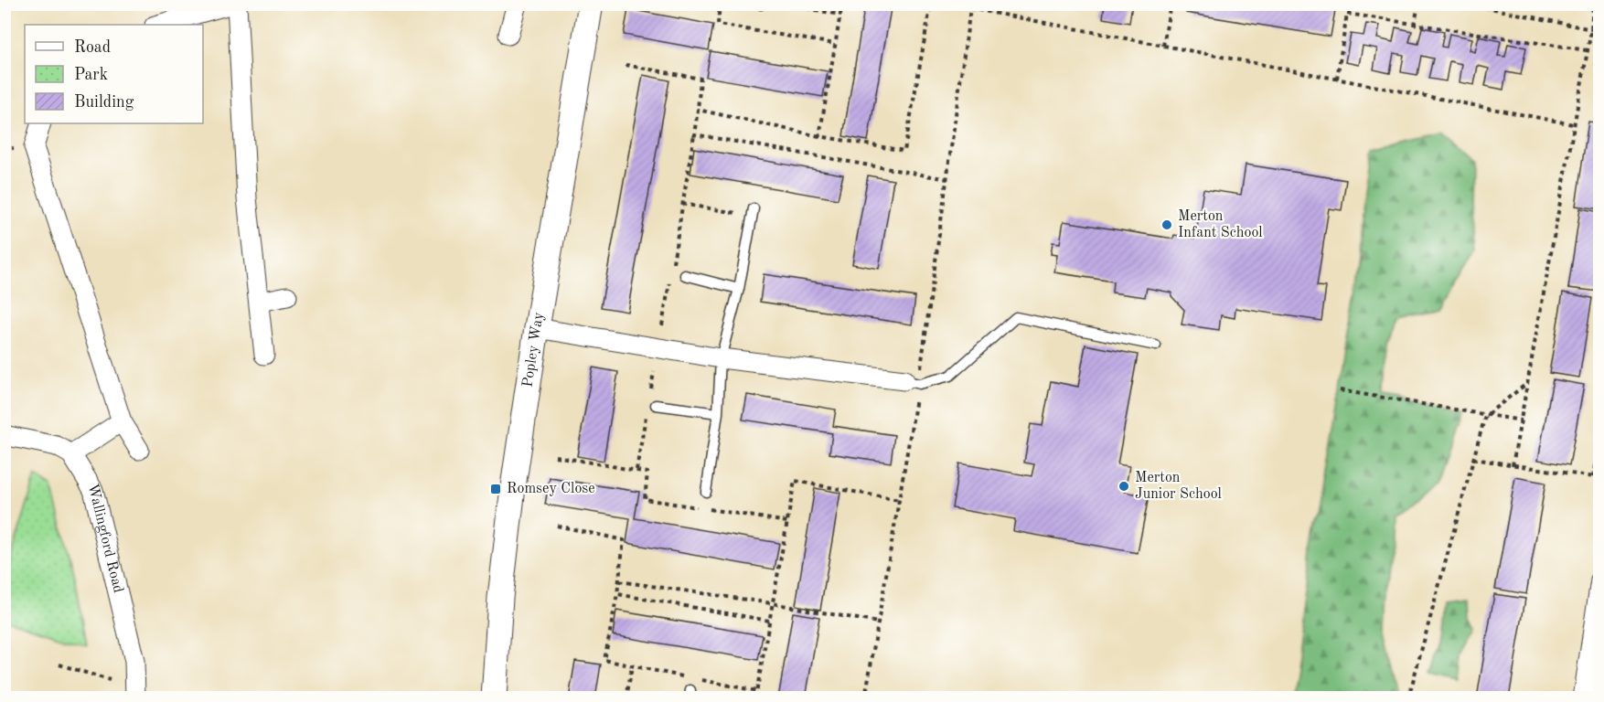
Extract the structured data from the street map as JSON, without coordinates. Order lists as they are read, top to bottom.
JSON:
{
  "streets": {
    "street": ["Popley Way", "Wallingford Road"]
  },
  "places": {
    "other": ["Merton Infant School", "Merton Junior School"],
    "transit": ["Romsey Close"]
  },
  "legend": ["Road", "Park", "Building"]
}
